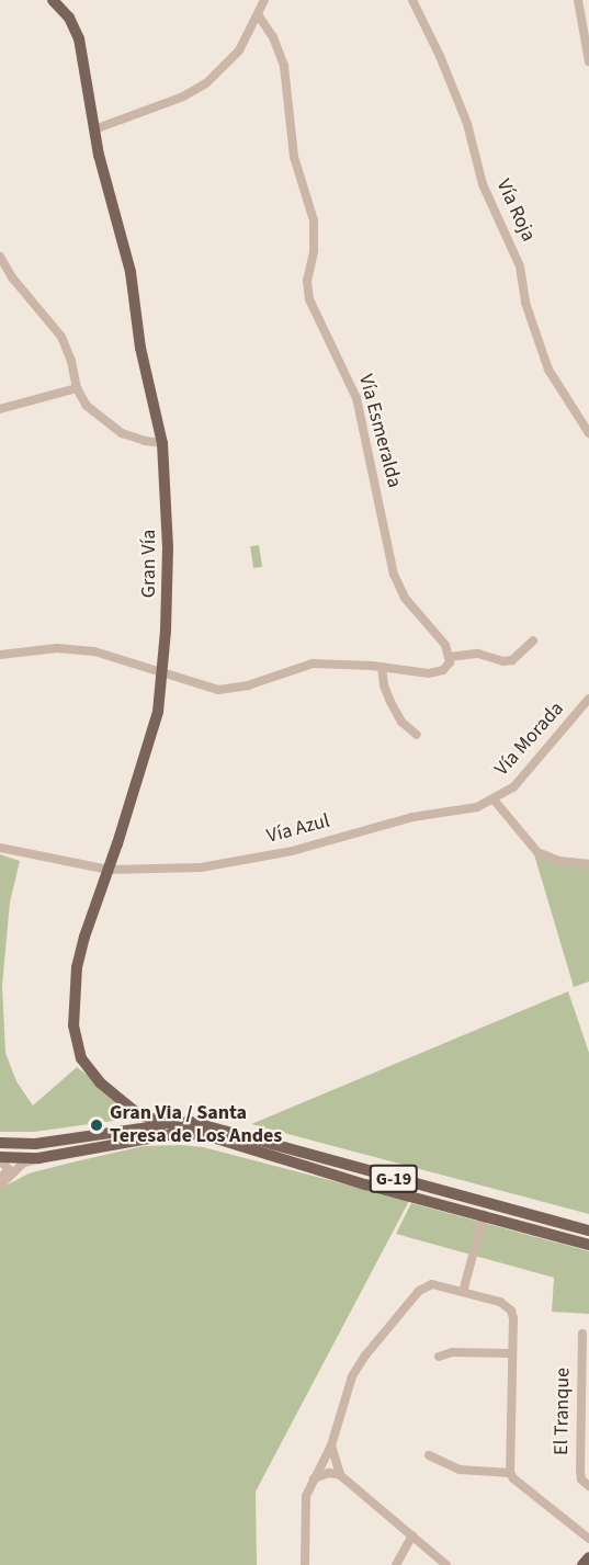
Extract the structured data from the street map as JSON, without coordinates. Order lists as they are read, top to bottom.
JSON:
{
  "streets": {
    "main road": ["Gran Vía", "G-19"],
    "street": [
      "Vía Roja",
      "Vía Esmeralda",
      "Vía Morada",
      "Vía Azul",
      "El Tranque"
    ]
  },
  "crossings": [
    ["Gran Vía", "Vía Azul"],
    ["Gran Vía", "G-19"],
    ["Vía Morada", "Vía Azul"]
  ],
  "places": ["Gran Via / Santa Teresa de Los Andes"]
}
